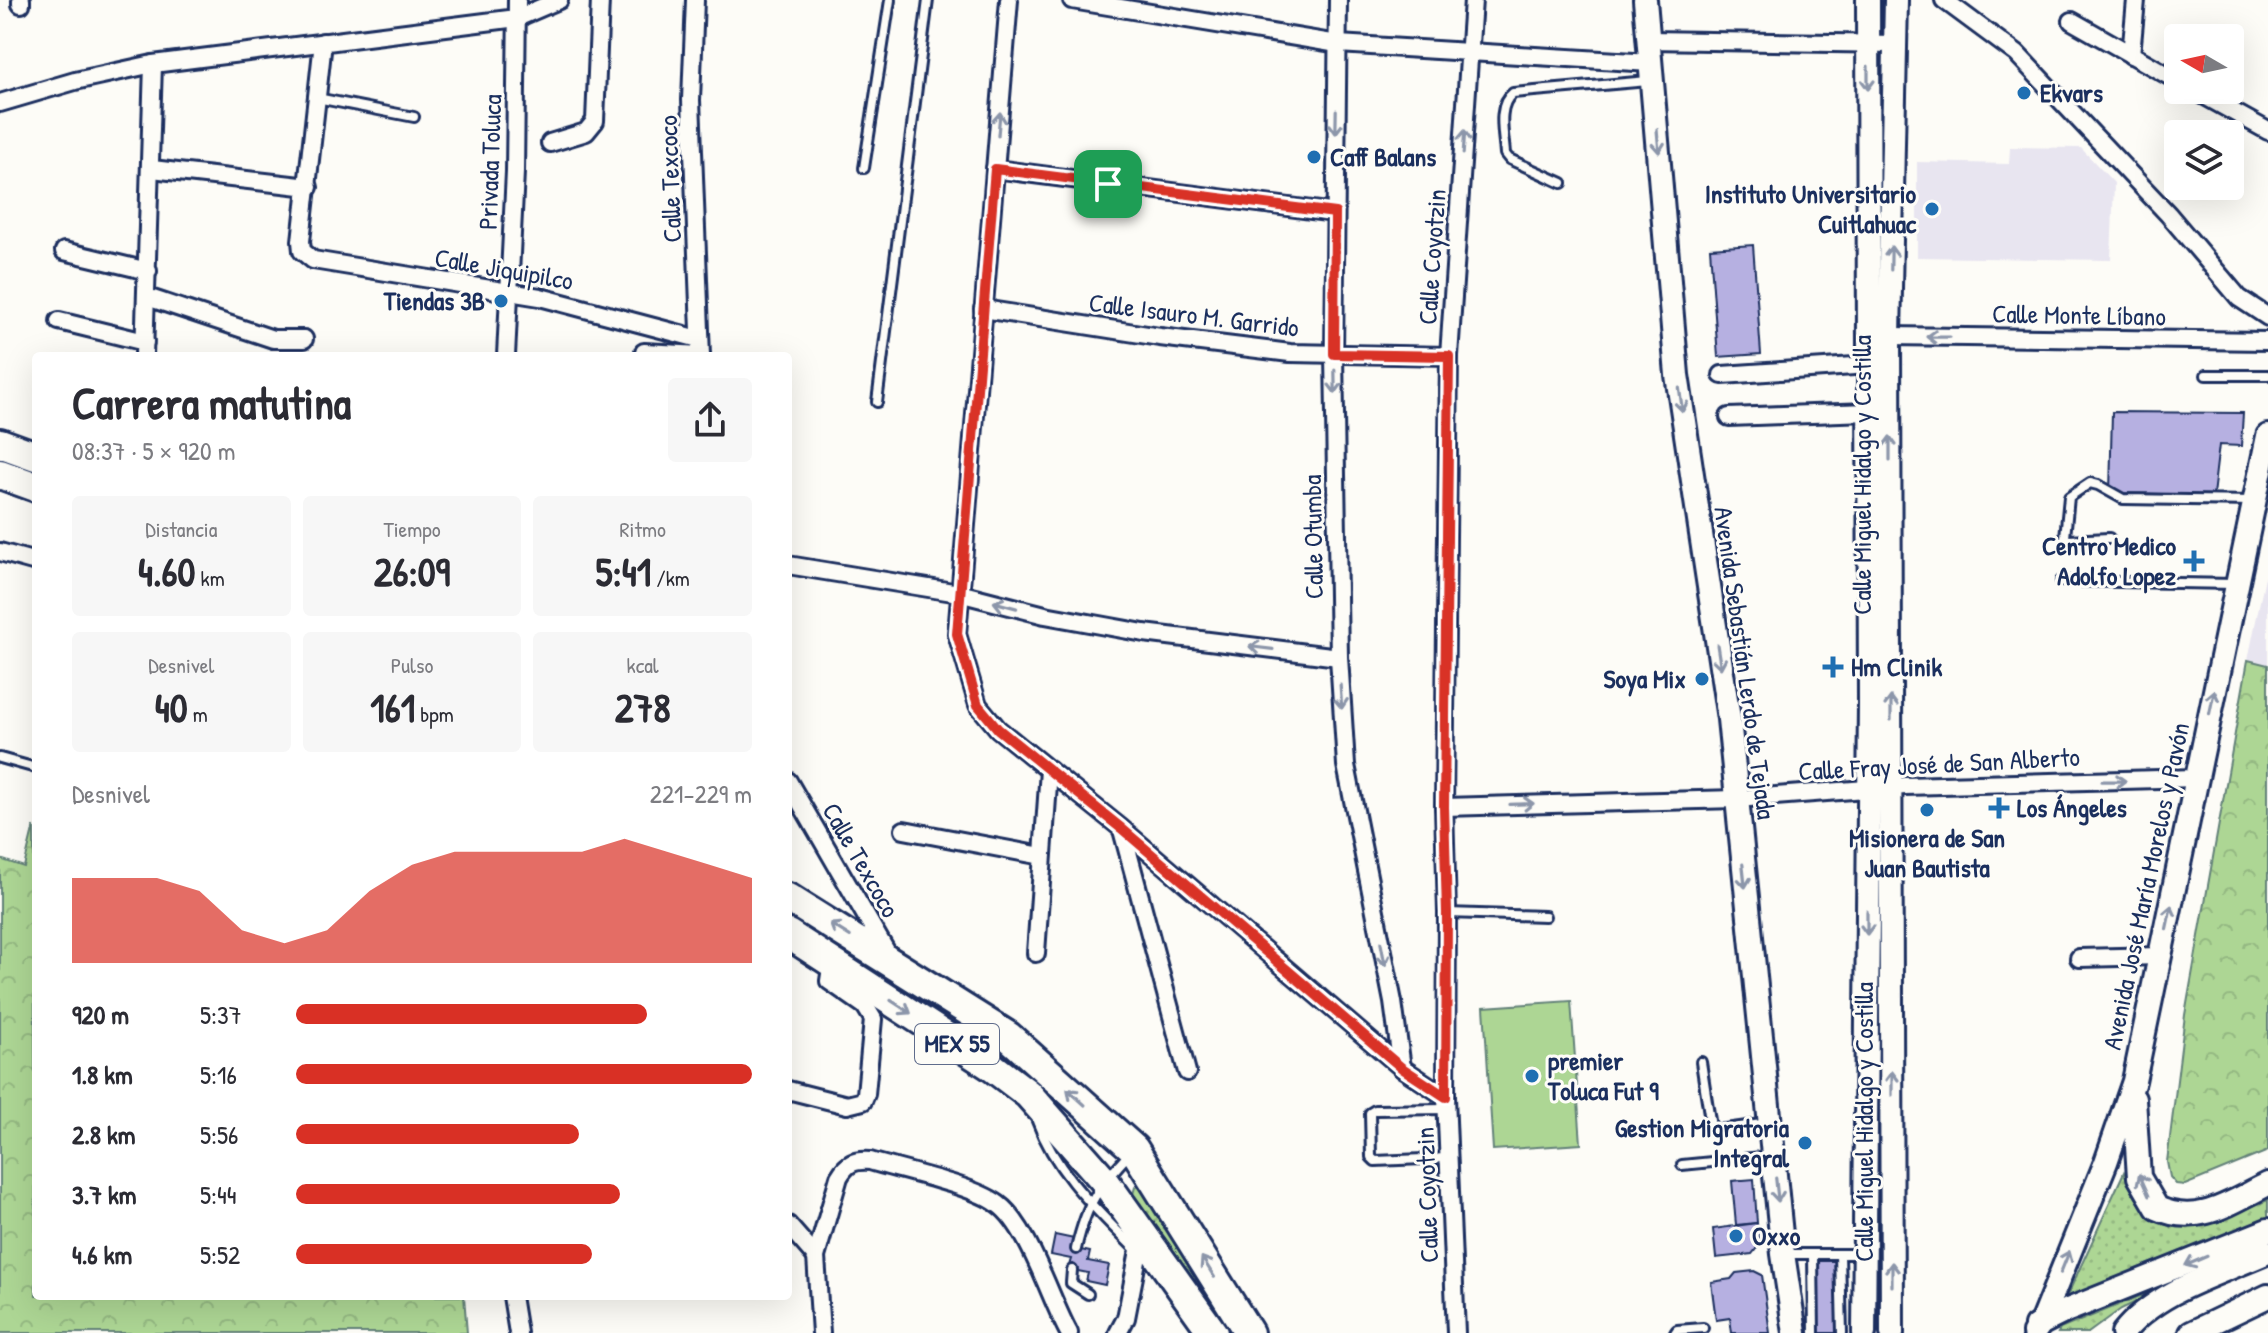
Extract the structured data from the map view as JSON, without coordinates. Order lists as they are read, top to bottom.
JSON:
{
  "streets": {
    "highway": ["MEX 55"],
    "main road": ["Calle Miguel Hidalgo y Costilla", "Avenida Sebastián Lerdo de Tejada", "Avenida José María Morelos y Pavón"],
    "street": [
      "Privada Toluca",
      "Calle Texcoco",
      "Calle Coyotzin",
      "Calle Jiquipilco",
      "Calle Isauro M. Garrido",
      "Calle Monte Líbano",
      "Calle Otumba",
      "Calle Fray José de San Alberto"
    ]
  },
  "crossings": [
    ["Privada Toluca", "Calle Jiquipilco"],
    ["Calle Texcoco", "Calle Jiquipilco"],
    ["Calle Texcoco", "MEX 55"],
    ["Calle Coyotzin", "Calle Isauro M. Garrido"],
    ["Calle Coyotzin", "Calle Fray José de San Alberto"],
    ["Calle Isauro M. Garrido", "Calle Otumba"],
    ["Calle Monte Líbano", "Calle Miguel Hidalgo y Costilla"],
    ["Calle Miguel Hidalgo y Costilla", "Calle Fray José de San Alberto"],
    ["Avenida Sebastián Lerdo de Tejada", "Calle Fray José de San Alberto"],
    ["Calle Fray José de San Alberto", "Avenida José María Morelos y Pavón"]
  ],
  "one_way": [
    "Calle Monte Líbano",
    "Calle Otumba",
    "Avenida Sebastián Lerdo de Tejada",
    "Calle Fray José de San Alberto",
    "Avenida José María Morelos y Pavón"
  ],
  "places": {
    "other": [
      "Ekvars",
      "Caff Balans",
      "Instituto Universitario Cuitlahuac",
      "Tiendas 3B",
      "Soya Mix",
      "Misionera de San Juan Bautista",
      "premier Toluca Fut 9",
      "Gestion Migratoria Integral",
      "Oxxo"
    ],
    "health": ["Centro Medico Adolfo Lopez", "Hm Clinik", "Los Ángeles"]
  },
  "north": "left",
  "page": {
    "heading": ["Carrera matutina", "08:37 · 5 × 920 m"],
    "stats": [
      ["Distancia", "4.60 km"],
      ["Tiempo", "26:09"],
      ["Ritmo", "5:41 /km"],
      ["Desnivel", "40 m"],
      ["Pulso", "161 bpm"],
      ["kcal", "278"]
    ],
    "chart": ["Desnivel", "221–229 m"],
    "list": [
      {
        "name": "920 m",
        "note": "5:37"
      },
      {
        "name": "1.8 km",
        "note": "5:16"
      },
      {
        "name": "2.8 km",
        "note": "5:56"
      },
      {
        "name": "3.7 km",
        "note": "5:44"
      },
      {
        "name": "4.6 km",
        "note": "5:52"
      }
    ]
  }
}
